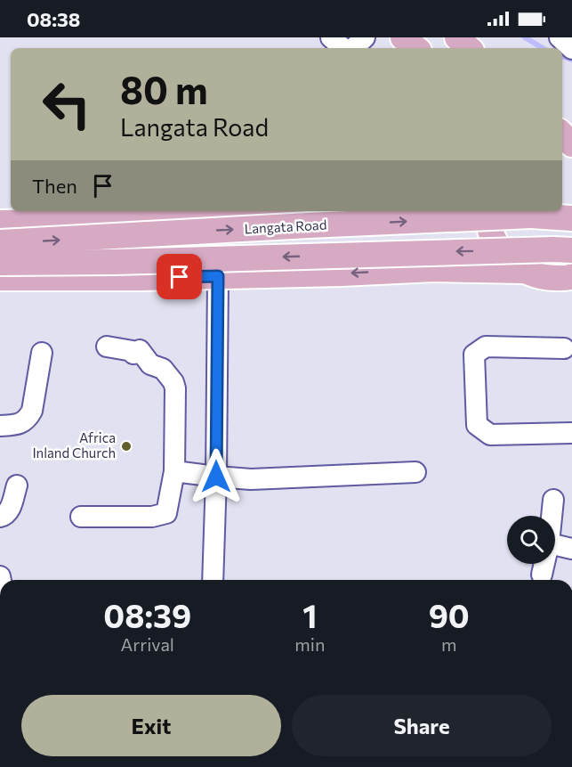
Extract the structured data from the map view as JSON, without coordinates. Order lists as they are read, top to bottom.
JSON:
{
  "streets": {
    "main road": ["Langata Road"]
  },
  "places": ["Africa Inland Church"],
  "page": {
    "status": "08:38",
    "turn": ["80 m", "Langata Road"],
    "then": "Then",
    "eta": [
      "08:39",
      "Arrival",
      "1",
      "min",
      "90",
      "m"
    ],
    "buttons": ["Exit", "Share"]
  }
}
